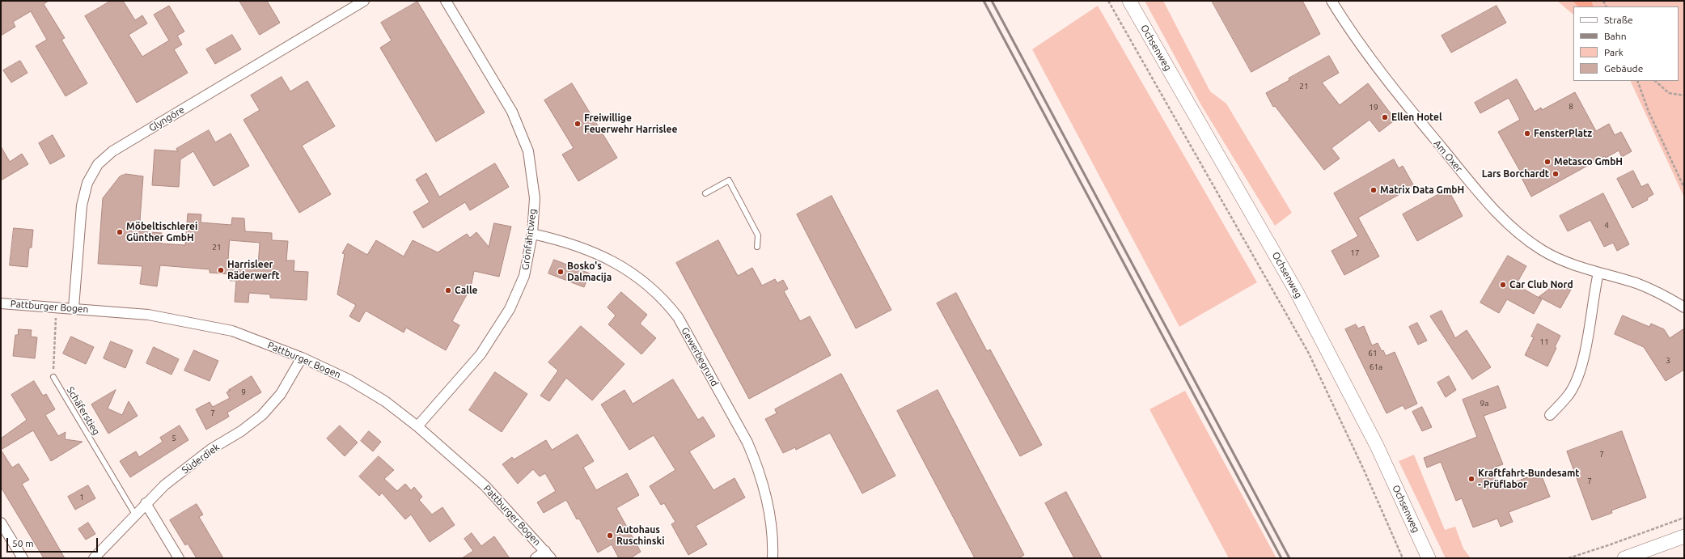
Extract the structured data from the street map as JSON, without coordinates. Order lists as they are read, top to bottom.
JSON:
{
  "streets": {
    "main road": ["Ochsenweg"],
    "street": [
      "Glyngöre",
      "Am Oxer",
      "Grönfahrtweg",
      "Pattburger Bogen",
      "Gewerbegrund",
      "Süderdiek"
    ],
    "lane": ["Schäferstieg"]
  },
  "crossings": [
    ["Glyngöre", "Pattburger Bogen"],
    ["Grönfahrtweg", "Pattburger Bogen"],
    ["Grönfahrtweg", "Gewerbegrund"],
    ["Pattburger Bogen", "Süderdiek"],
    ["Schäferstieg", "Süderdiek"]
  ],
  "places": [
    "Ellen Hotel",
    "Freiwillige Feuerwehr Harrislee",
    "FensterPlatz",
    "Metasco GmbH",
    "Lars Borchardt",
    "Matrix Data GmbH",
    "Möbeltischlerei Günther GmbH",
    "Harrisleer Räderwerft",
    "Bosko's Dalmacija",
    "Car Club Nord",
    "Calle",
    "Kraftfahrt-Bundesamt - Prüflabor",
    "Autohaus Ruschinski"
  ],
  "house_numbers": [
    "21",
    "8",
    "19",
    "4",
    "21",
    "17",
    "11",
    "61",
    "3",
    "61a",
    "9",
    "9a",
    "7",
    "5",
    "7",
    "7",
    "1"
  ],
  "legend": [
    "Straße",
    "Bahn",
    "Park",
    "Gebäude"
  ],
  "scale_bar": "50 m"
}
